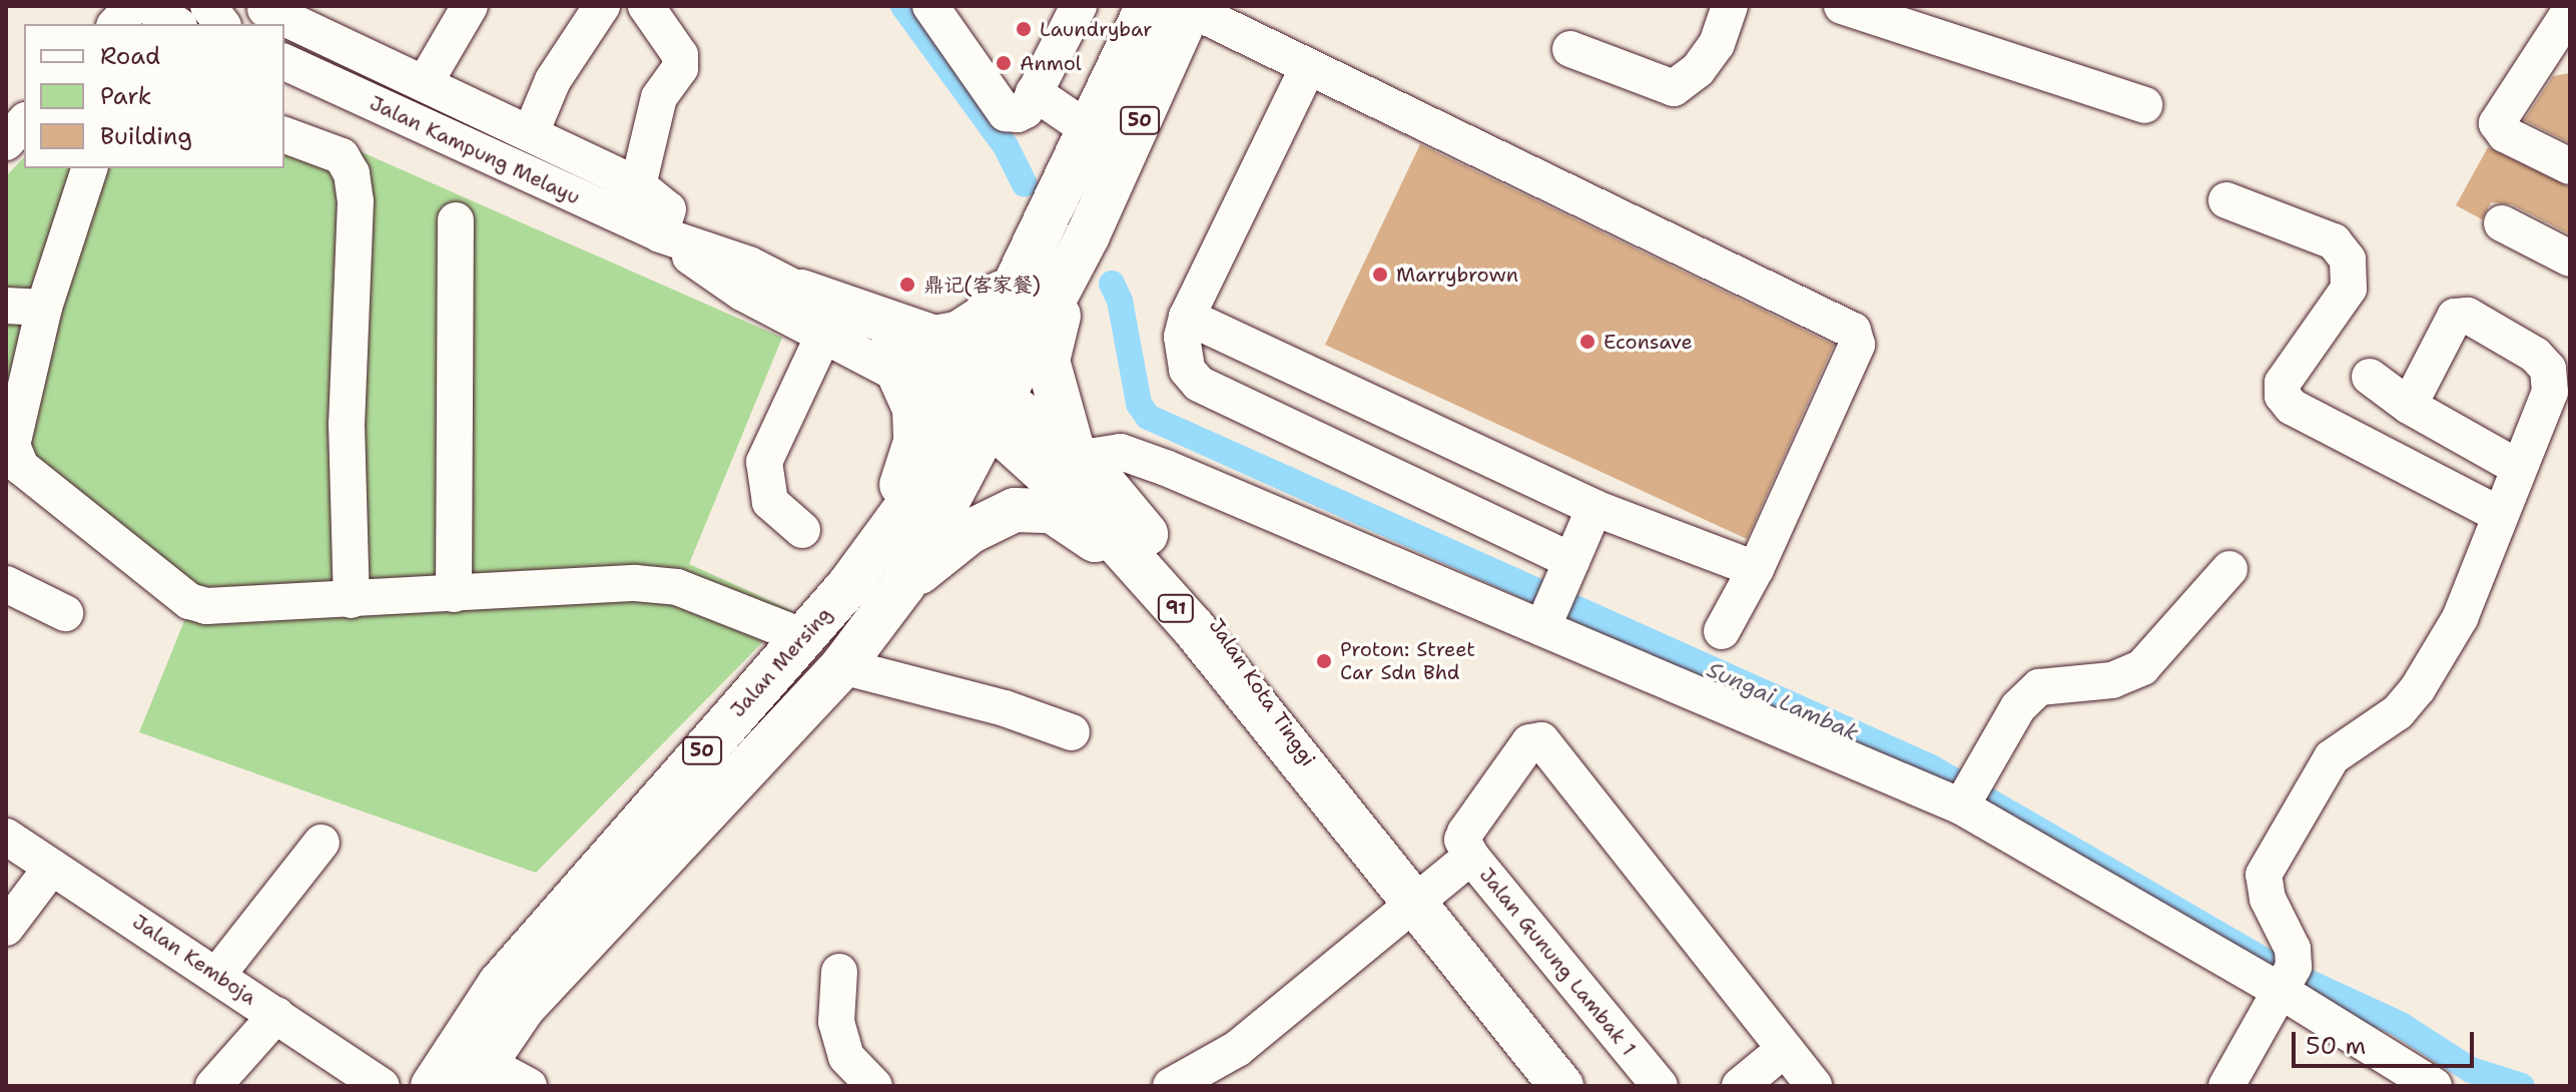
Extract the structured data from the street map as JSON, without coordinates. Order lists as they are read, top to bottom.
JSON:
{
  "streets": {
    "highway": [
      "50",
      "91",
      "Jalan Mersing",
      "Jalan Kota Tinggi"
    ],
    "street": ["Jalan Kampung Melayu", "Jalan Kemboja", "Jalan Gunung Lambak 1"]
  },
  "crossings": [
    ["Jalan Kampung Melayu", "Jalan Mersing"],
    ["Jalan Kampung Melayu", "Jalan Kota Tinggi"],
    ["Jalan Mersing", "Jalan Kota Tinggi"],
    ["Jalan Kota Tinggi", "Jalan Gunung Lambak 1"]
  ],
  "water": ["Sungai Lambak"],
  "places": [
    "Laundrybar",
    "Anmol",
    "Marrybrown",
    "鼎记(客家餐)",
    "Econsave",
    "Proton: Street Car Sdn Bhd"
  ],
  "legend": ["Road", "Park", "Building"],
  "scale_bar": "50 m"
}
